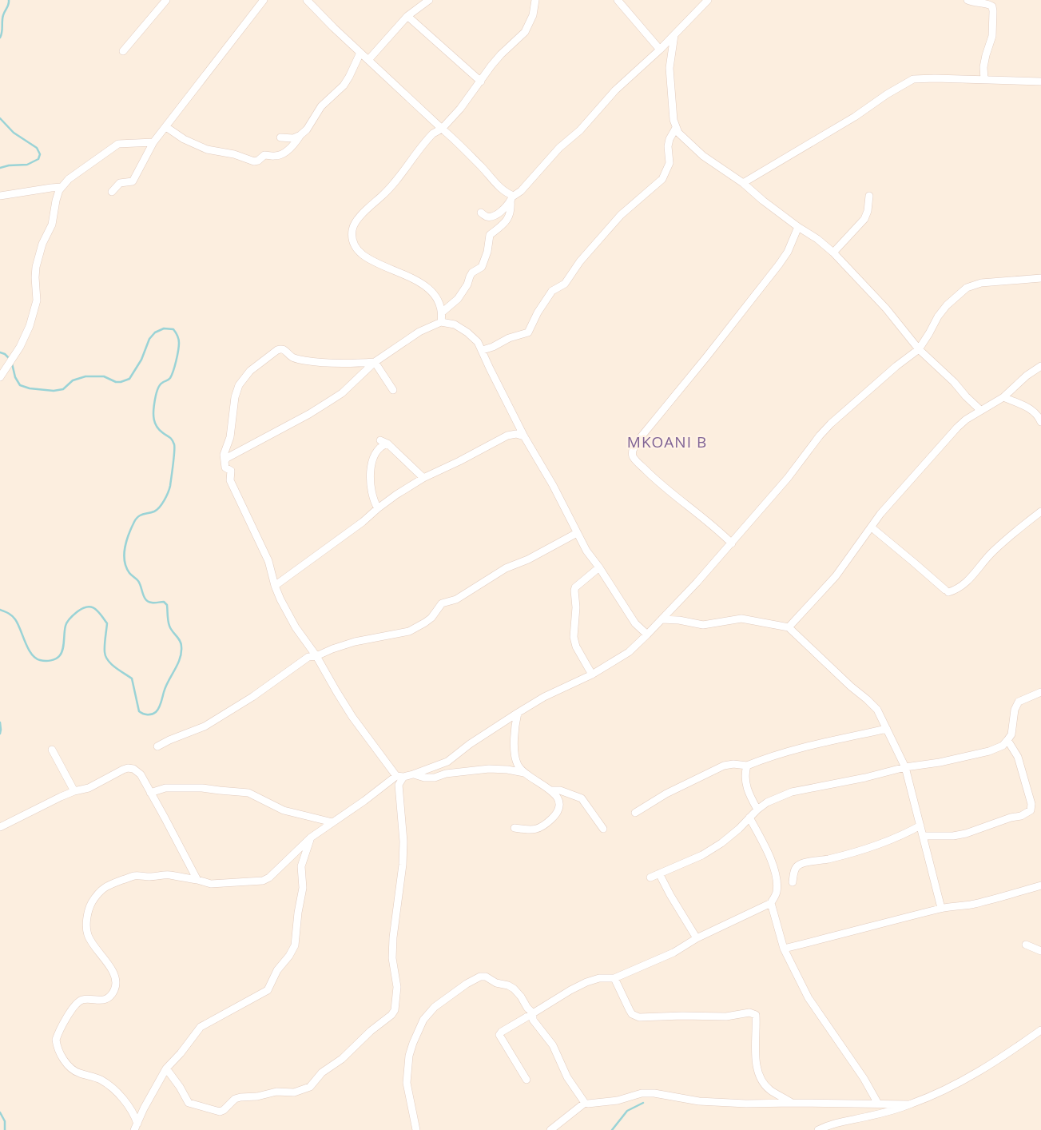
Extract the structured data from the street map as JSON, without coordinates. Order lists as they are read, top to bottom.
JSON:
{
  "districts": ["MKOANI B"]
}
